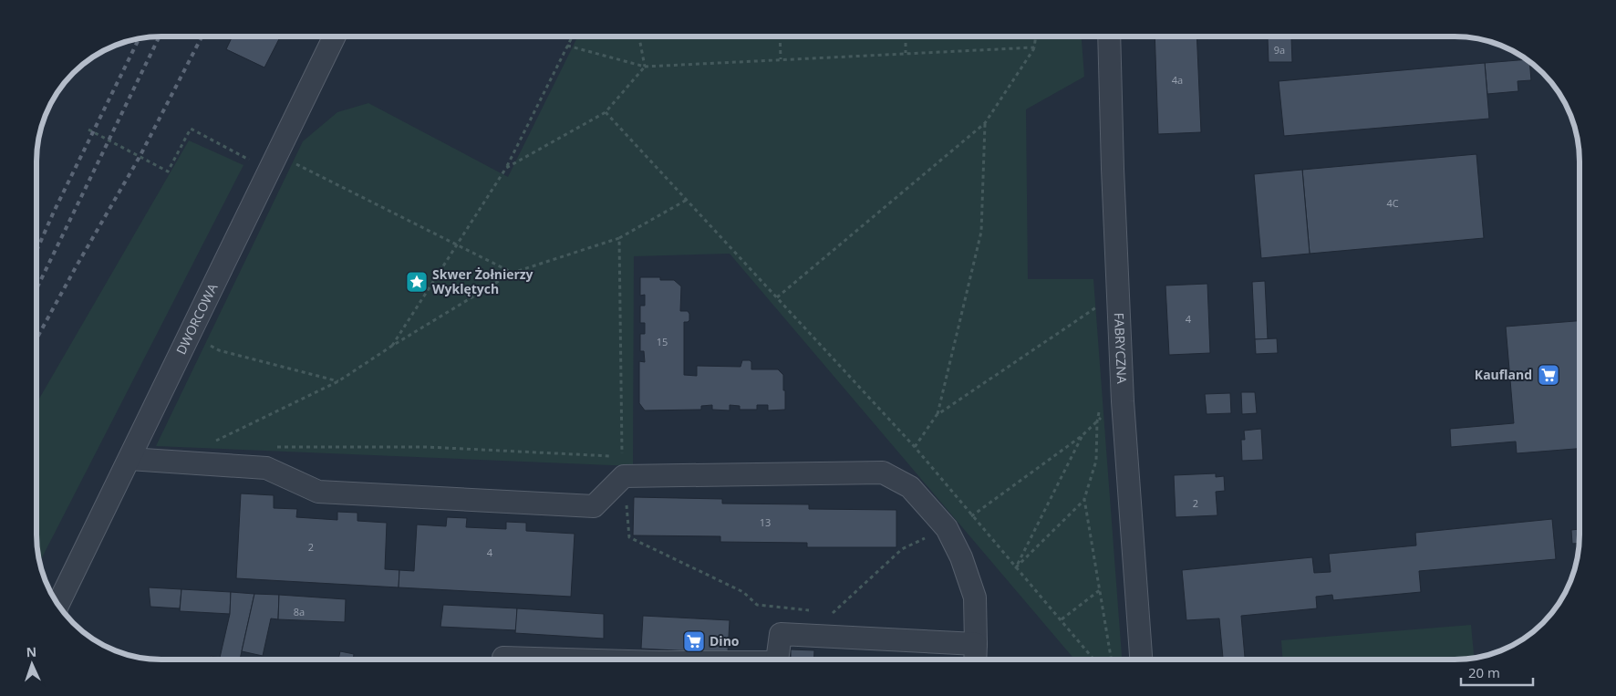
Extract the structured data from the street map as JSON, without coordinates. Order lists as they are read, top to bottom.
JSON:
{
  "streets": {
    "street": ["DWORCOWA", "FABRYCZNA"]
  },
  "places": {
    "place": ["Skwer Żołnierzy Wyklętych"],
    "supermarket": ["Kaufland", "Dino"]
  },
  "house_numbers": [
    "9a",
    "4a",
    "4C",
    "4",
    "15",
    "2",
    "13",
    "2",
    "4",
    "8a"
  ],
  "scale_bar": "20 m",
  "north": "top"
}
